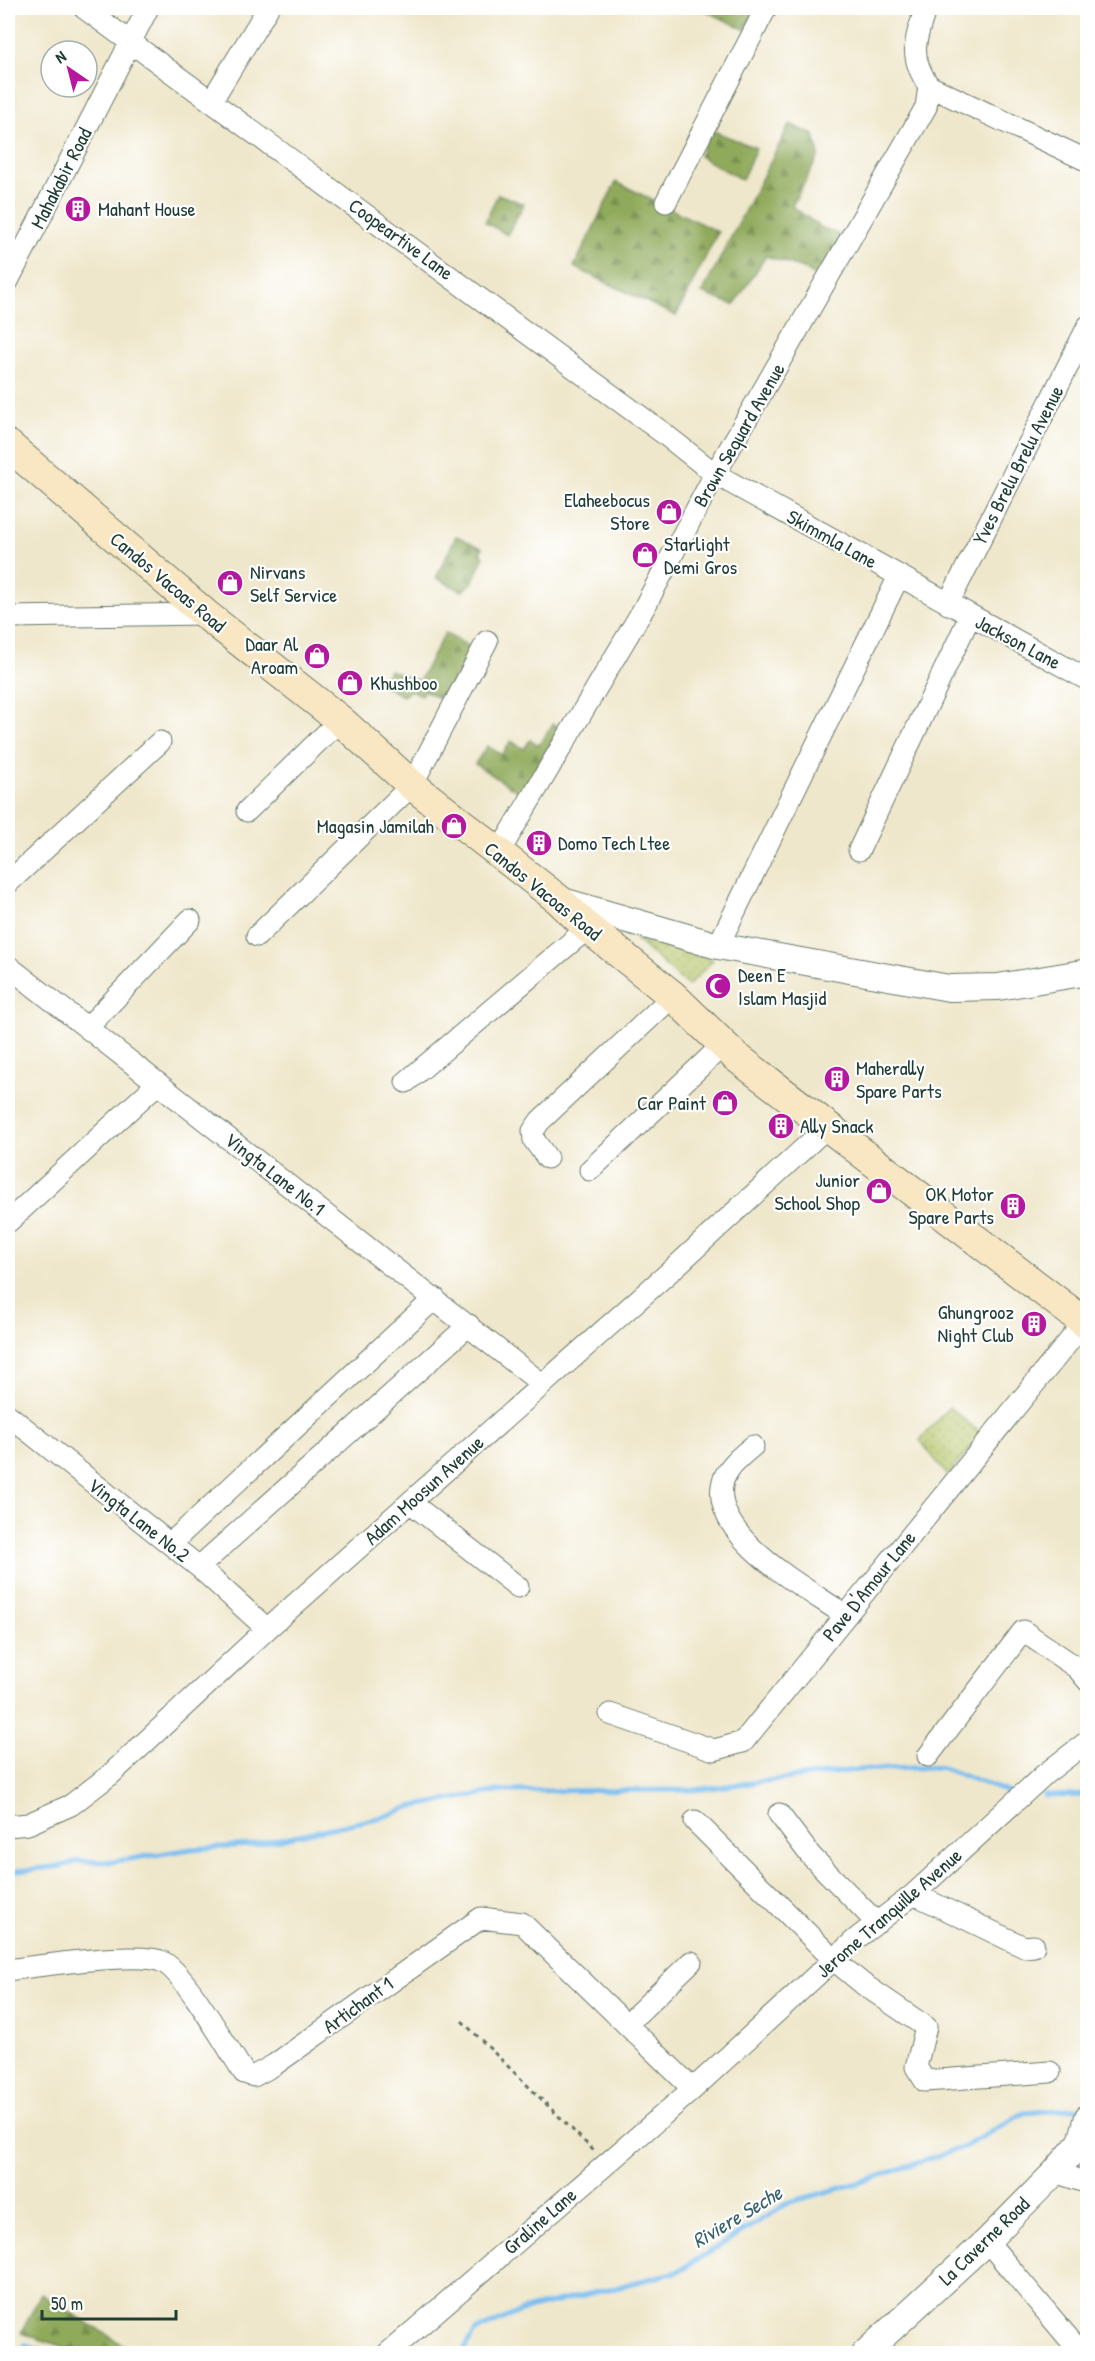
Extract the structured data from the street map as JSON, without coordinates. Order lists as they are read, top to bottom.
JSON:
{
  "streets": {
    "main road": ["Candos Vacoas Road"],
    "street": [
      "Mahakabir Road",
      "Coopeartive Lane",
      "Brown Sequard Avenue",
      "Yves Brelu Brelu Avenue",
      "Skimmla Lane",
      "Jackson Lane",
      "Vingta Lane No.1",
      "Adam Moosun Avenue",
      "Vingta Lane No.2",
      "Pave D'Amour Lane",
      "Jerome Tranquille Avenue",
      "Artichant 1",
      "Graline Lane",
      "La Caverne Road"
    ]
  },
  "crossings": [
    ["Mahakabir Road", "Coopeartive Lane"],
    ["Coopeartive Lane", "Brown Sequard Avenue"],
    ["Coopeartive Lane", "Skimmla Lane"],
    ["Brown Sequard Avenue", "Skimmla Lane"],
    ["Brown Sequard Avenue", "Candos Vacoas Road"],
    ["Yves Brelu Brelu Avenue", "Skimmla Lane"],
    ["Yves Brelu Brelu Avenue", "Jackson Lane"],
    ["Skimmla Lane", "Jackson Lane"],
    ["Candos Vacoas Road", "Adam Moosun Avenue"],
    ["Candos Vacoas Road", "Pave D'Amour Lane"],
    ["Vingta Lane No.1", "Adam Moosun Avenue"],
    ["Adam Moosun Avenue", "Vingta Lane No.2"],
    ["Jerome Tranquille Avenue", "Artichant 1"],
    ["Jerome Tranquille Avenue", "Graline Lane"],
    ["Artichant 1", "Graline Lane"]
  ],
  "water": ["Riviere Seche"],
  "places": {
    "building": [
      "Mahant House",
      "Domo Tech Ltee",
      "Maherally Spare Parts",
      "Ally Snack",
      "OK Motor Spare Parts",
      "Ghungrooz Night Club"
    ],
    "shop": [
      "Elaheebocus Store",
      "Starlight Demi Gros",
      "Nirvans Self Service",
      "Daar Al Aroam",
      "Khushboo",
      "Magasin Jamilah",
      "Car Paint",
      "Junior School Shop"
    ],
    "mosque": ["Deen E Islam Masjid"]
  },
  "scale_bar": "50 m",
  "north": "top left"
}
